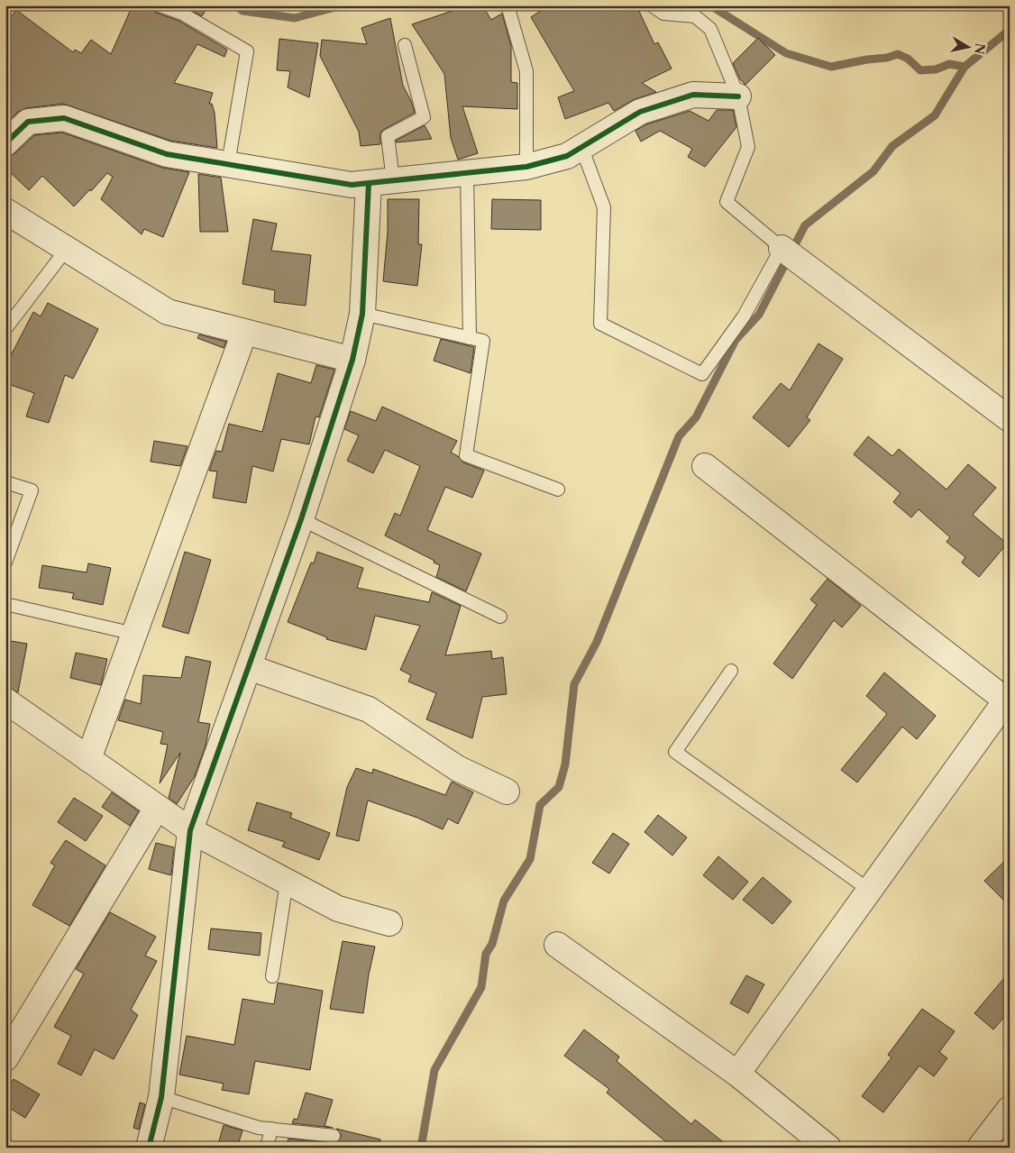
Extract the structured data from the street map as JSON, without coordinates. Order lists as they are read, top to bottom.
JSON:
{
  "north": "right"
}
